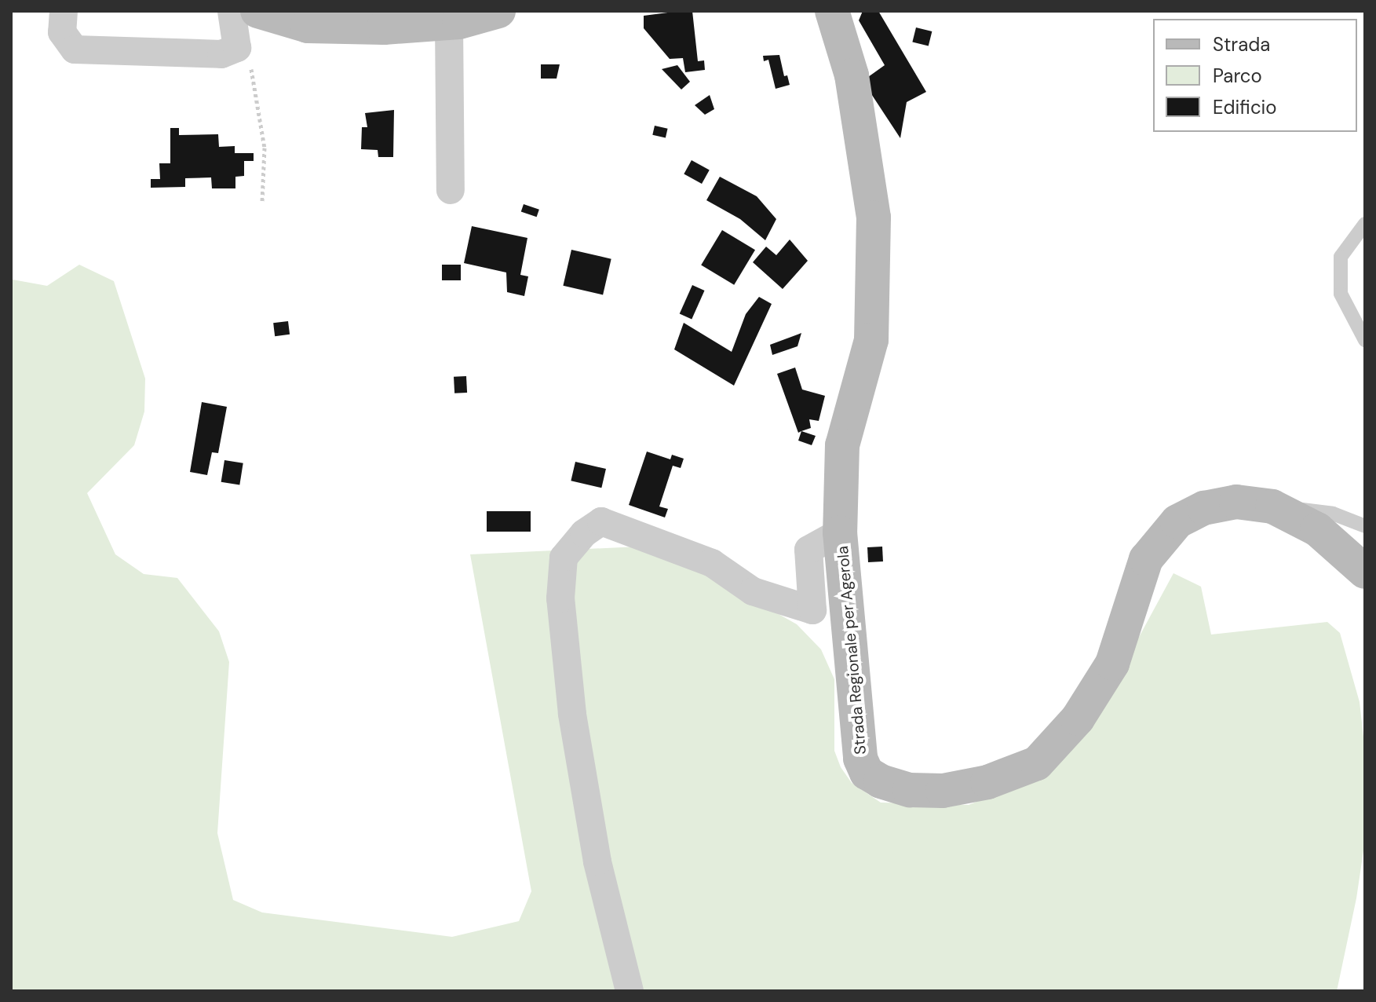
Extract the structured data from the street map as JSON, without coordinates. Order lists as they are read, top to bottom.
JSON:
{
  "streets": {
    "main road": ["Strada Regionale per Agerola"]
  },
  "legend": ["Strada", "Parco", "Edificio"]
}
